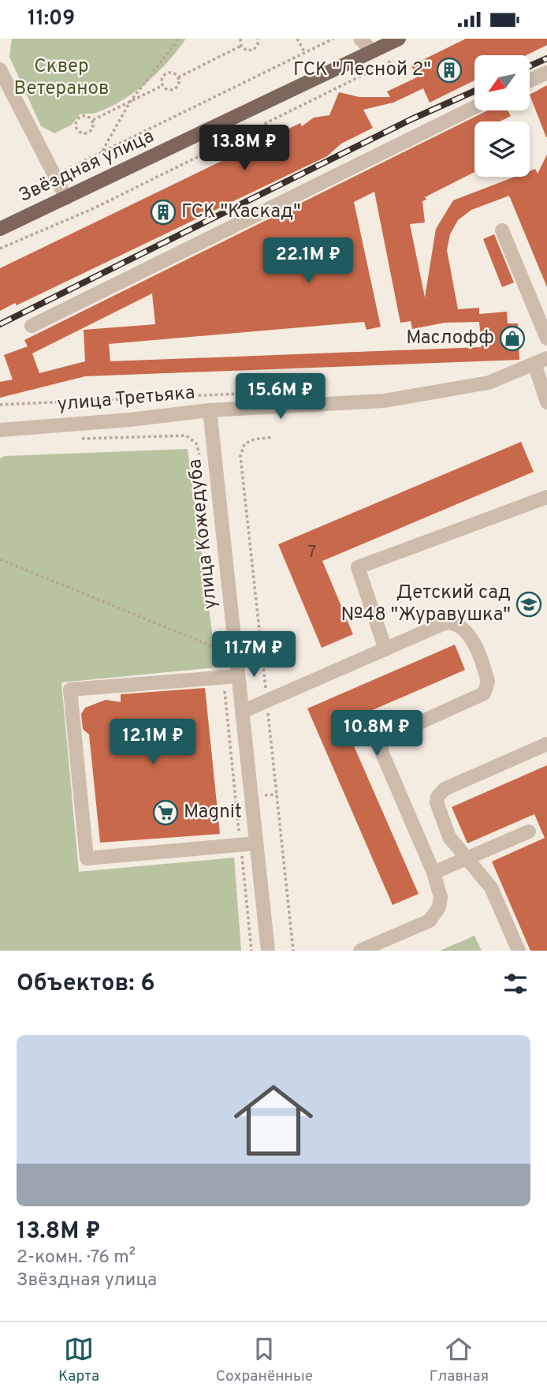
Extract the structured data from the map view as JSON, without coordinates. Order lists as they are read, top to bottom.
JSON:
{
  "streets": {
    "main road": ["Звёздная улица"],
    "street": ["улица Третьяка", "улица Кожедуба"]
  },
  "crossings": [
    ["улица Третьяка", "улица Кожедуба"]
  ],
  "parks": ["Сквер Ветеранов"],
  "places": {
    "building": ["ГСК \"Лесной 2\"", "ГСК \"Каскад\""],
    "shop": ["Маслофф"],
    "school or university": ["Детский сад №48 \"Журавушка\""],
    "supermarket": ["Magnit"]
  },
  "house_numbers": ["7"],
  "north": "bottom left",
  "page": {
    "status": "11:09",
    "price": [
      "13.8M ₽",
      "22.1M ₽",
      "15.6M ₽",
      "11.7M ₽",
      "10.8M ₽",
      "12.1M ₽"
    ],
    "heading": "Объектов: 6",
    "list": [
      {
        "name": "13.8M ₽",
        "note": "2-комн. · 76 m² · Звёздная улица"
      }
    ],
    "tabs": ["Карта", "Сохранённые", "Главная"]
  }
}
